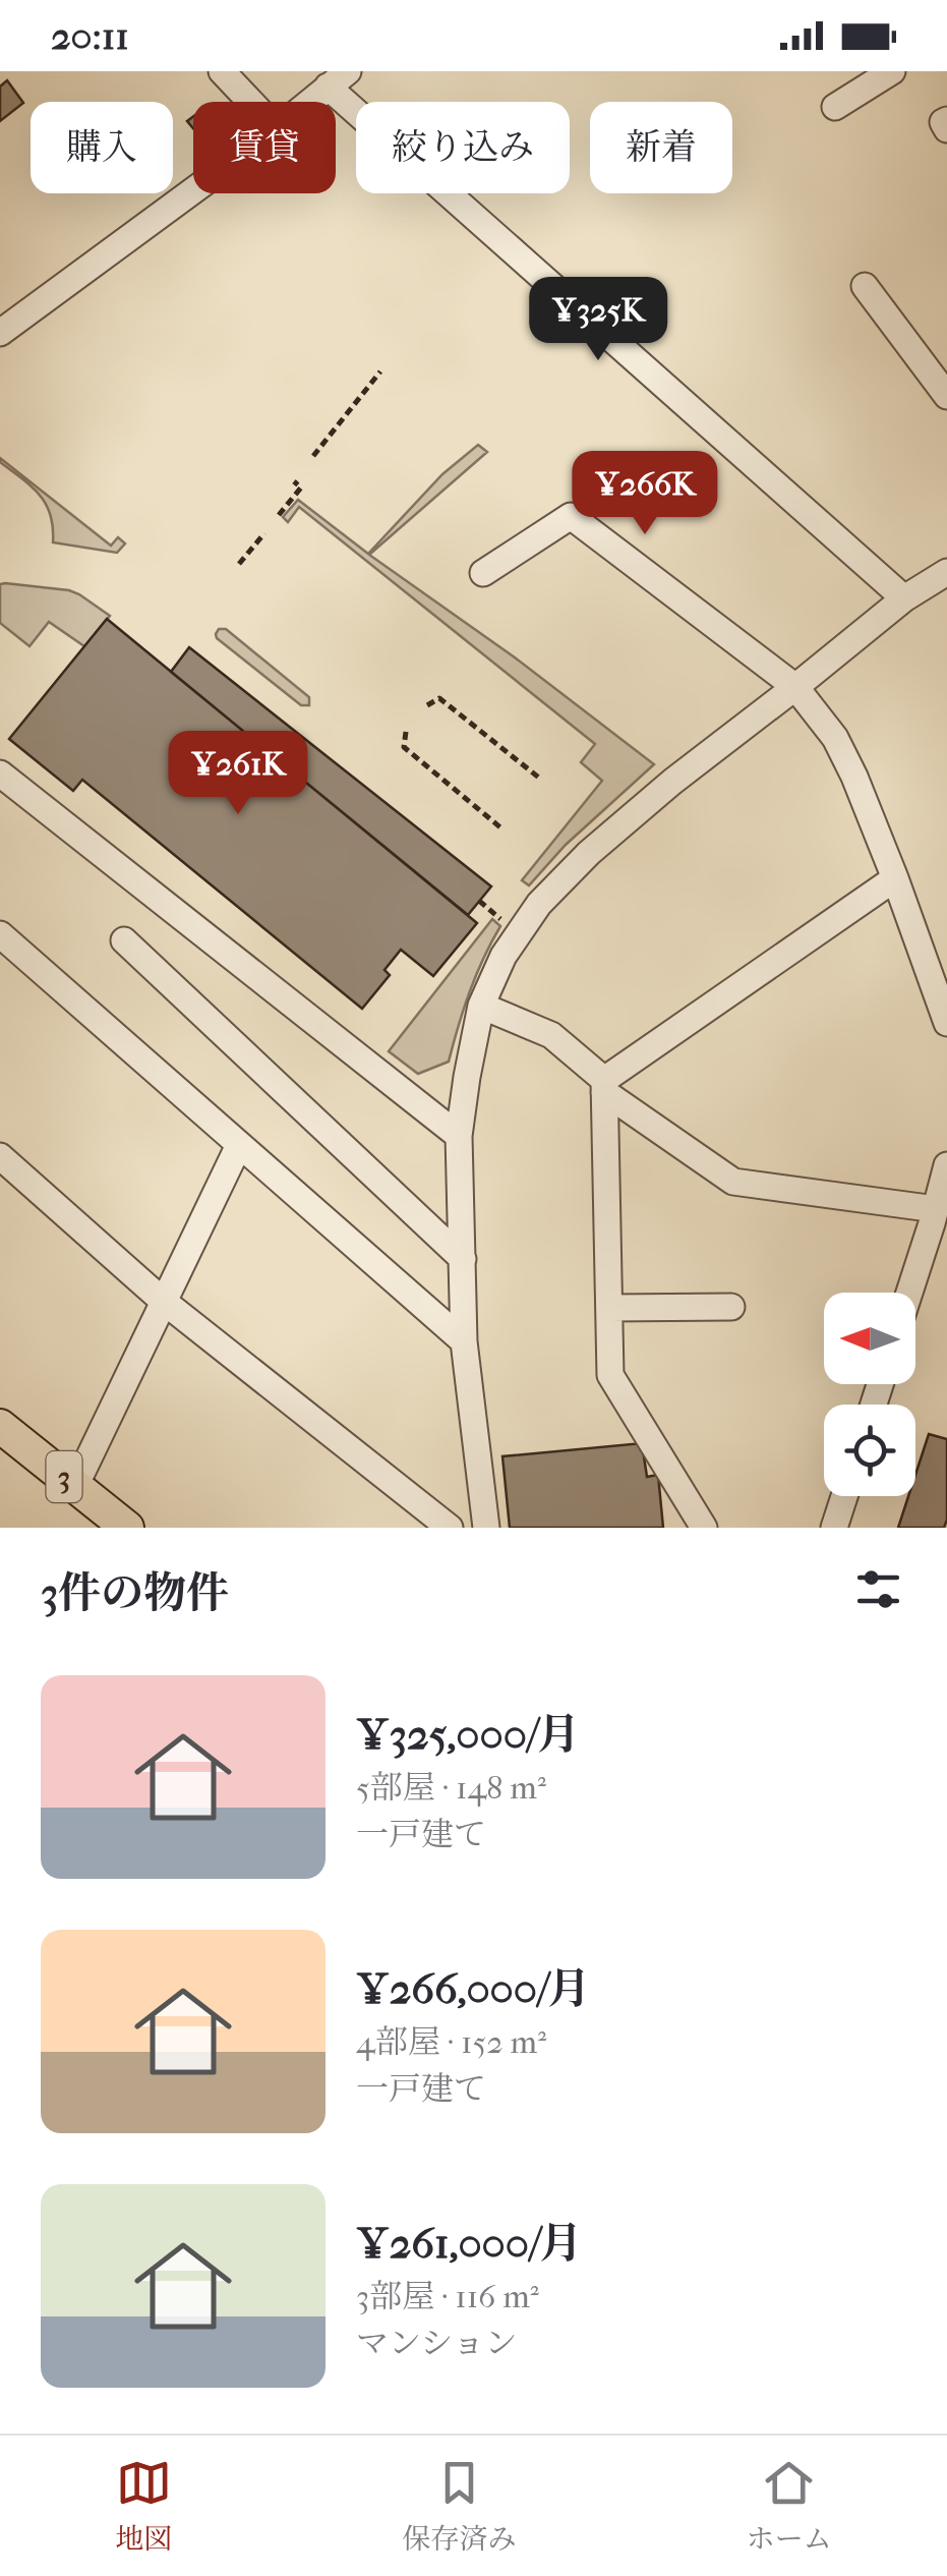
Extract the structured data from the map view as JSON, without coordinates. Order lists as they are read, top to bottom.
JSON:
{
  "streets": {
    "main road": ["3"]
  },
  "north": "left",
  "page": {
    "status": "20:11",
    "chip": [
      "購入",
      "賃貸",
      "絞り込み",
      "新着"
    ],
    "price": ["¥325K", "¥266K", "¥261K"],
    "heading": "3件の物件",
    "list": [
      {
        "name": "¥325,000/月",
        "note": "5部屋 · 148 m² · 一戸建て"
      },
      {
        "name": "¥266,000/月",
        "note": "4部屋 · 152 m² · 一戸建て"
      },
      {
        "name": "¥261,000/月",
        "note": "3部屋 · 116 m² · マンション"
      }
    ],
    "tabs": ["地図", "保存済み", "ホーム"]
  }
}
